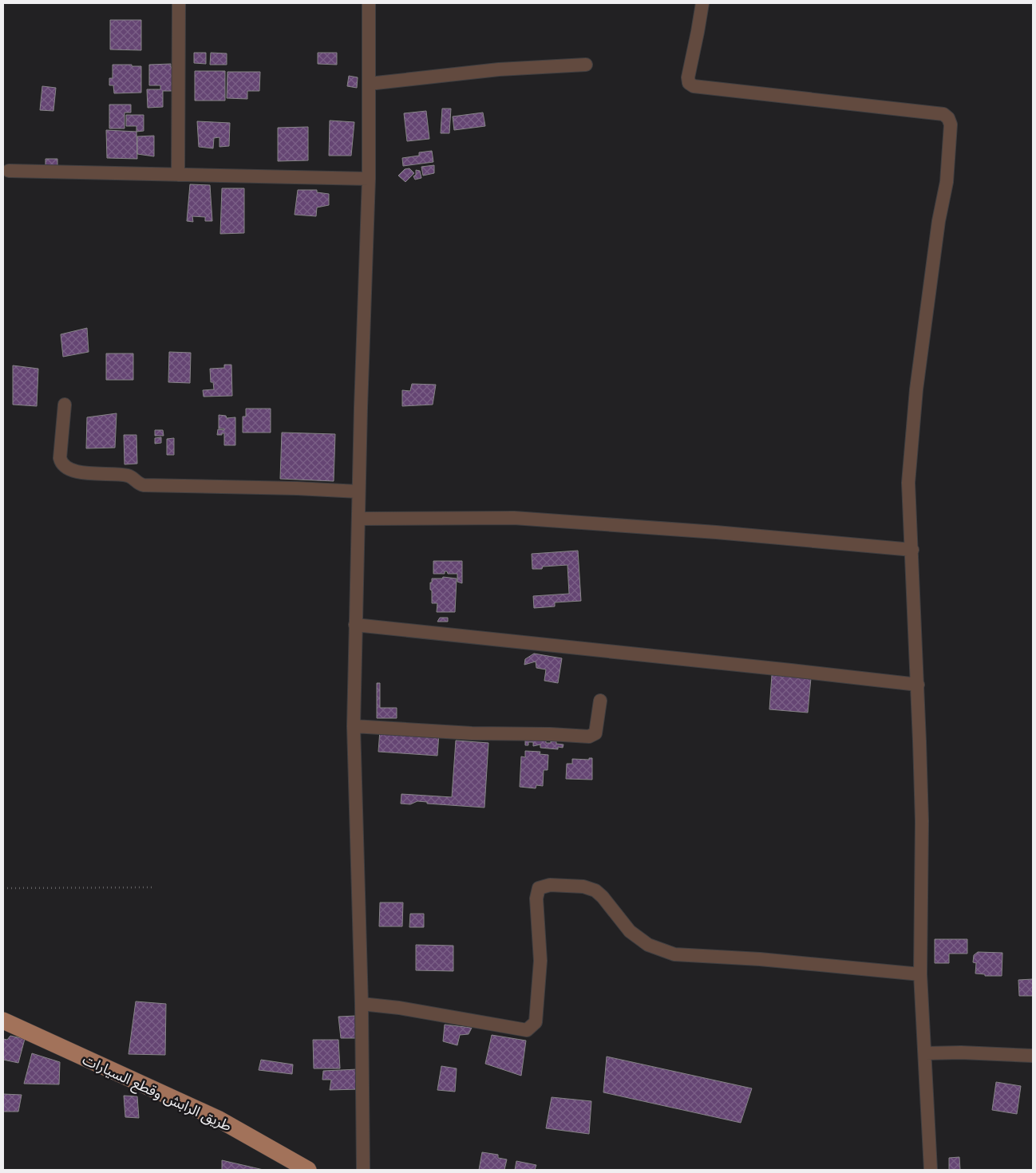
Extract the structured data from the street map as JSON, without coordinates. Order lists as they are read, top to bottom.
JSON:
{
  "streets": {
    "main road": ["طريق الرابش وقطع السيارات"]
  }
}
